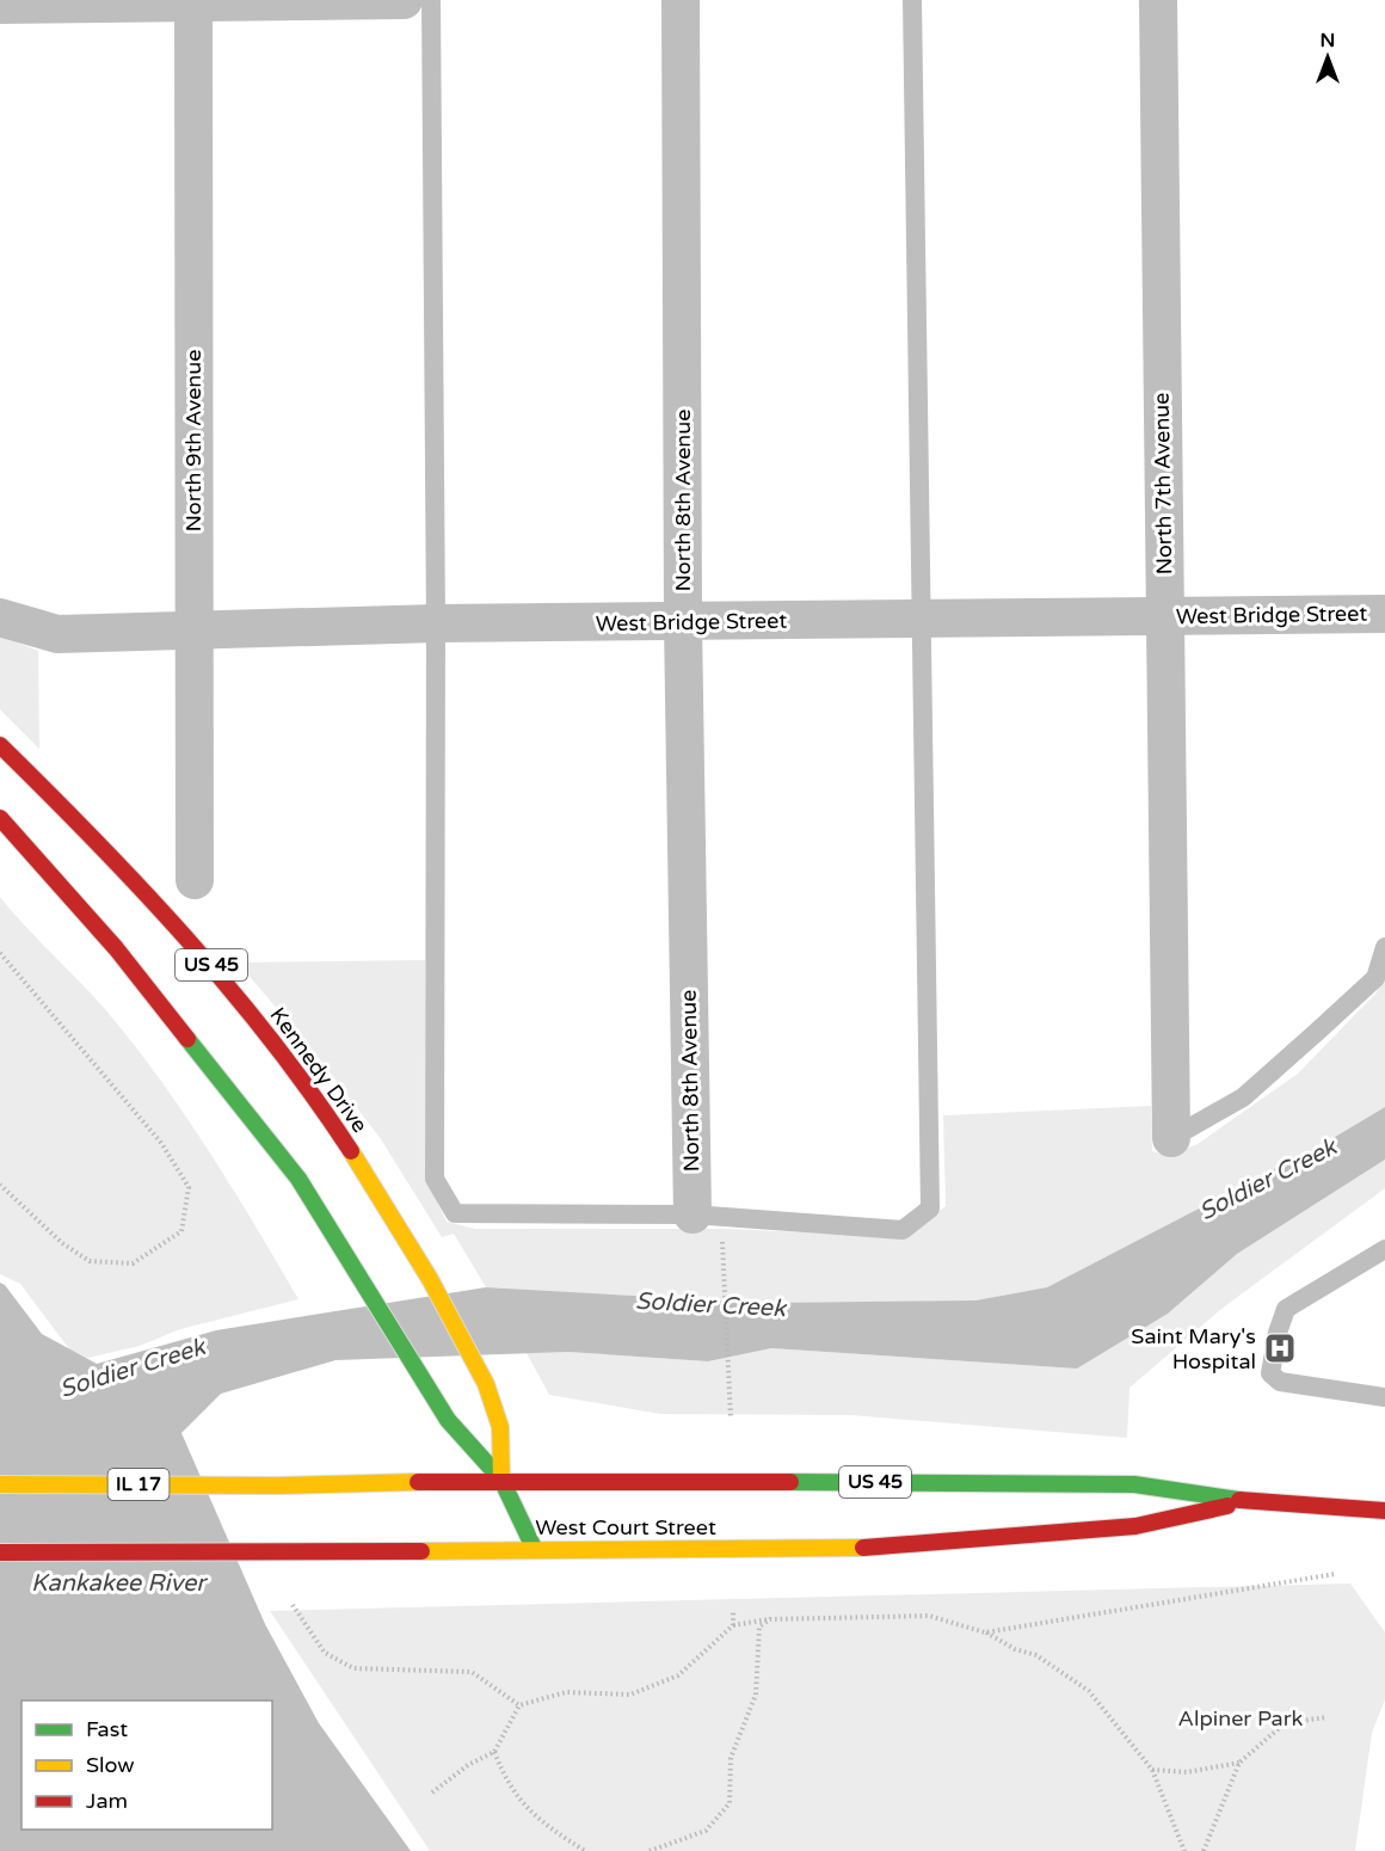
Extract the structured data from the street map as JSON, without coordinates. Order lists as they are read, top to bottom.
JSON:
{
  "streets": {
    "main road": [
      "US 45",
      "Kennedy Drive",
      "IL 17",
      "West Court Street"
    ],
    "street": [
      "North 9th Avenue",
      "North 7th Avenue",
      "North 8th Avenue",
      "West Bridge Street"
    ]
  },
  "crossings": [
    ["North 9th Avenue", "West Bridge Street"],
    ["North 7th Avenue", "West Bridge Street"],
    ["North 8th Avenue", "West Bridge Street"],
    ["Kennedy Drive", "West Court Street"]
  ],
  "water": ["Soldier Creek", "Kankakee River"],
  "parks": ["Alpiner Park"],
  "places": {
    "hospital": ["Saint Mary's Hospital"]
  },
  "legend": ["Fast", "Slow", "Jam"],
  "north": "top"
}
